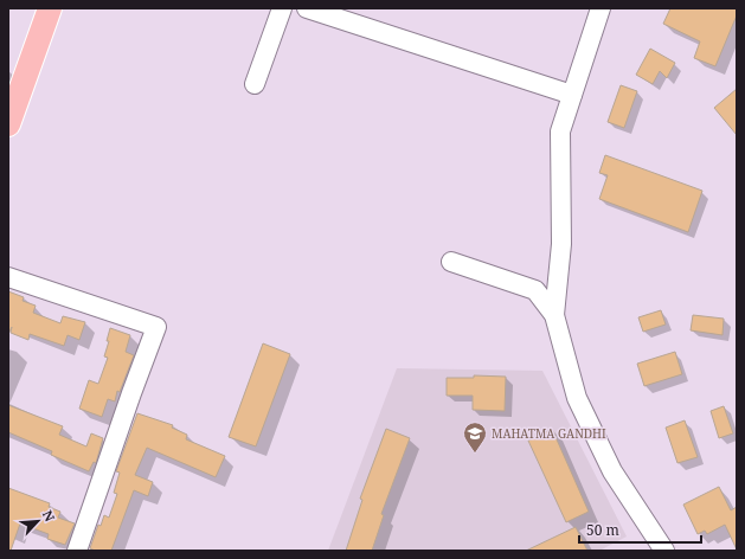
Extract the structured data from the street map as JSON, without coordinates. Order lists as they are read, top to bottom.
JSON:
{
  "places": {
    "school or university": ["MAHATMA GANDHI"]
  },
  "scale_bar": "50 m",
  "north": "top right"
}
